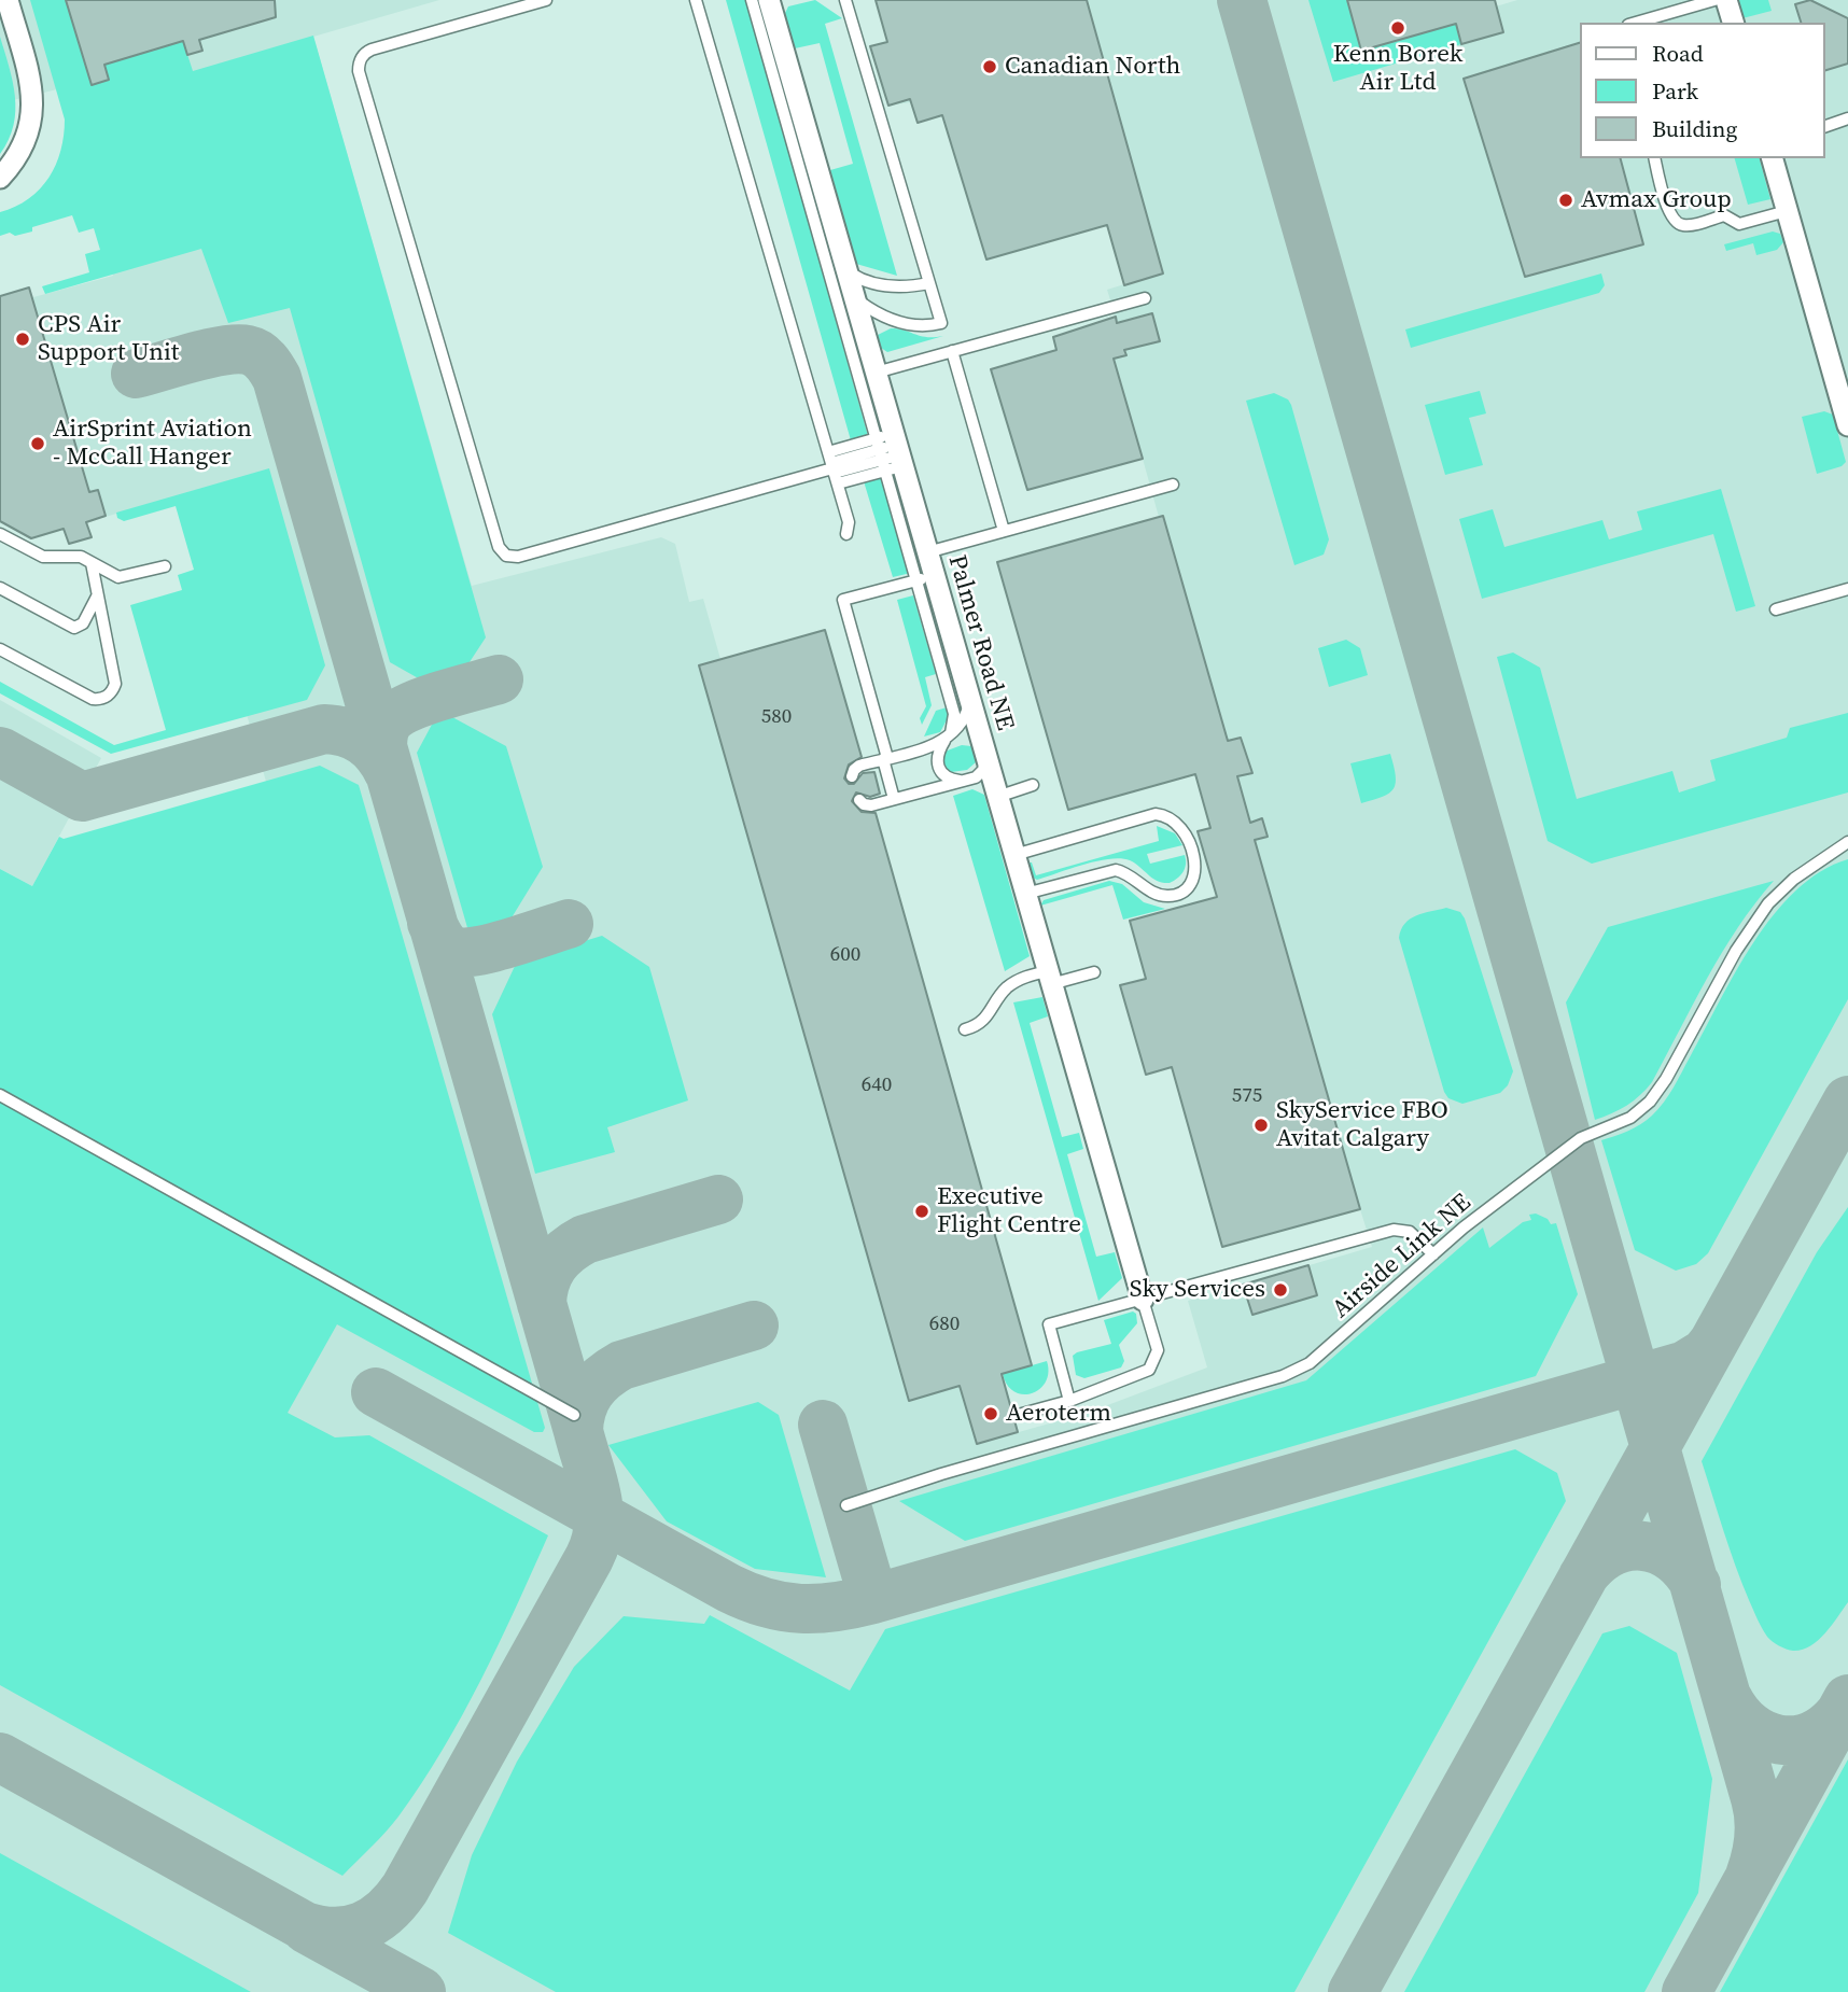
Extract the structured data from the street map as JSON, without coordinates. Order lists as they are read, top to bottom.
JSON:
{
  "streets": {
    "street": ["Palmer Road NE"],
    "lane": ["Airside Link NE"]
  },
  "places": [
    "Kenn Borek Air Ltd",
    "Canadian North",
    "Avmax Group",
    "CPS Air Support Unit",
    "AirSprint Aviation - McCall Hanger",
    "SkyService FBO Avitat Calgary",
    "Executive Flight Centre",
    "Sky Services",
    "Aeroterm"
  ],
  "house_numbers": [
    "580",
    "600",
    "640",
    "575",
    "680"
  ],
  "legend": ["Road", "Park", "Building"]
}
